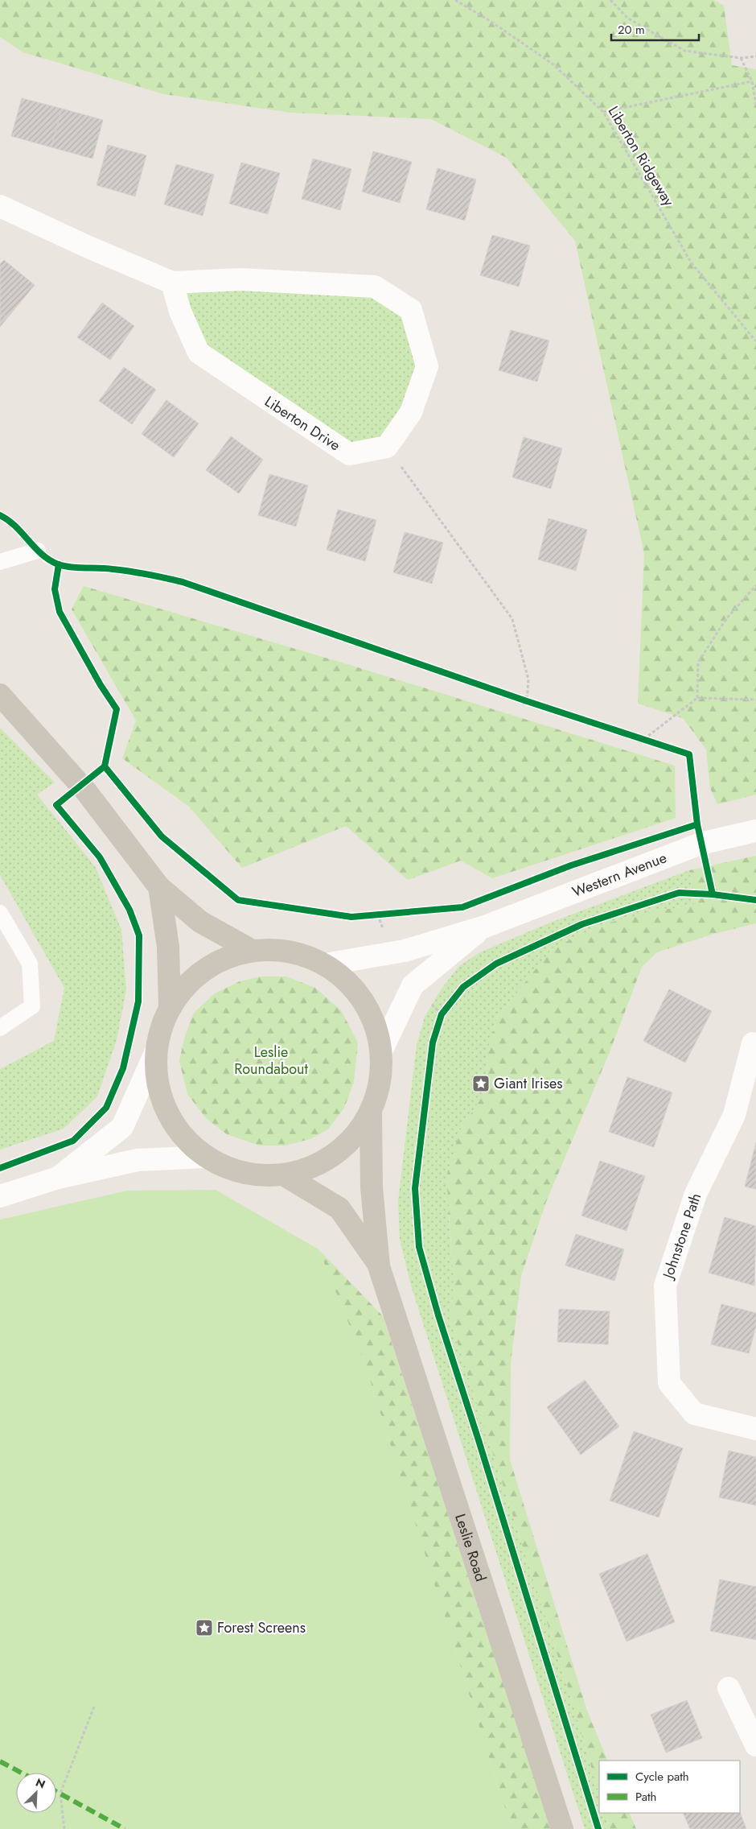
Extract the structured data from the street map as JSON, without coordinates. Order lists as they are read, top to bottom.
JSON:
{
  "streets": {
    "main road": ["Leslie Road"],
    "street": ["Liberton Drive", "Western Avenue", "Johnstone Path"],
    "path": ["Liberton Ridgeway"]
  },
  "parks": ["Leslie Roundabout"],
  "places": {
    "place": ["Giant Irises", "Forest Screens"]
  },
  "legend": ["Cycle path", "Path"],
  "scale_bar": "20 m",
  "north": "top right"
}
